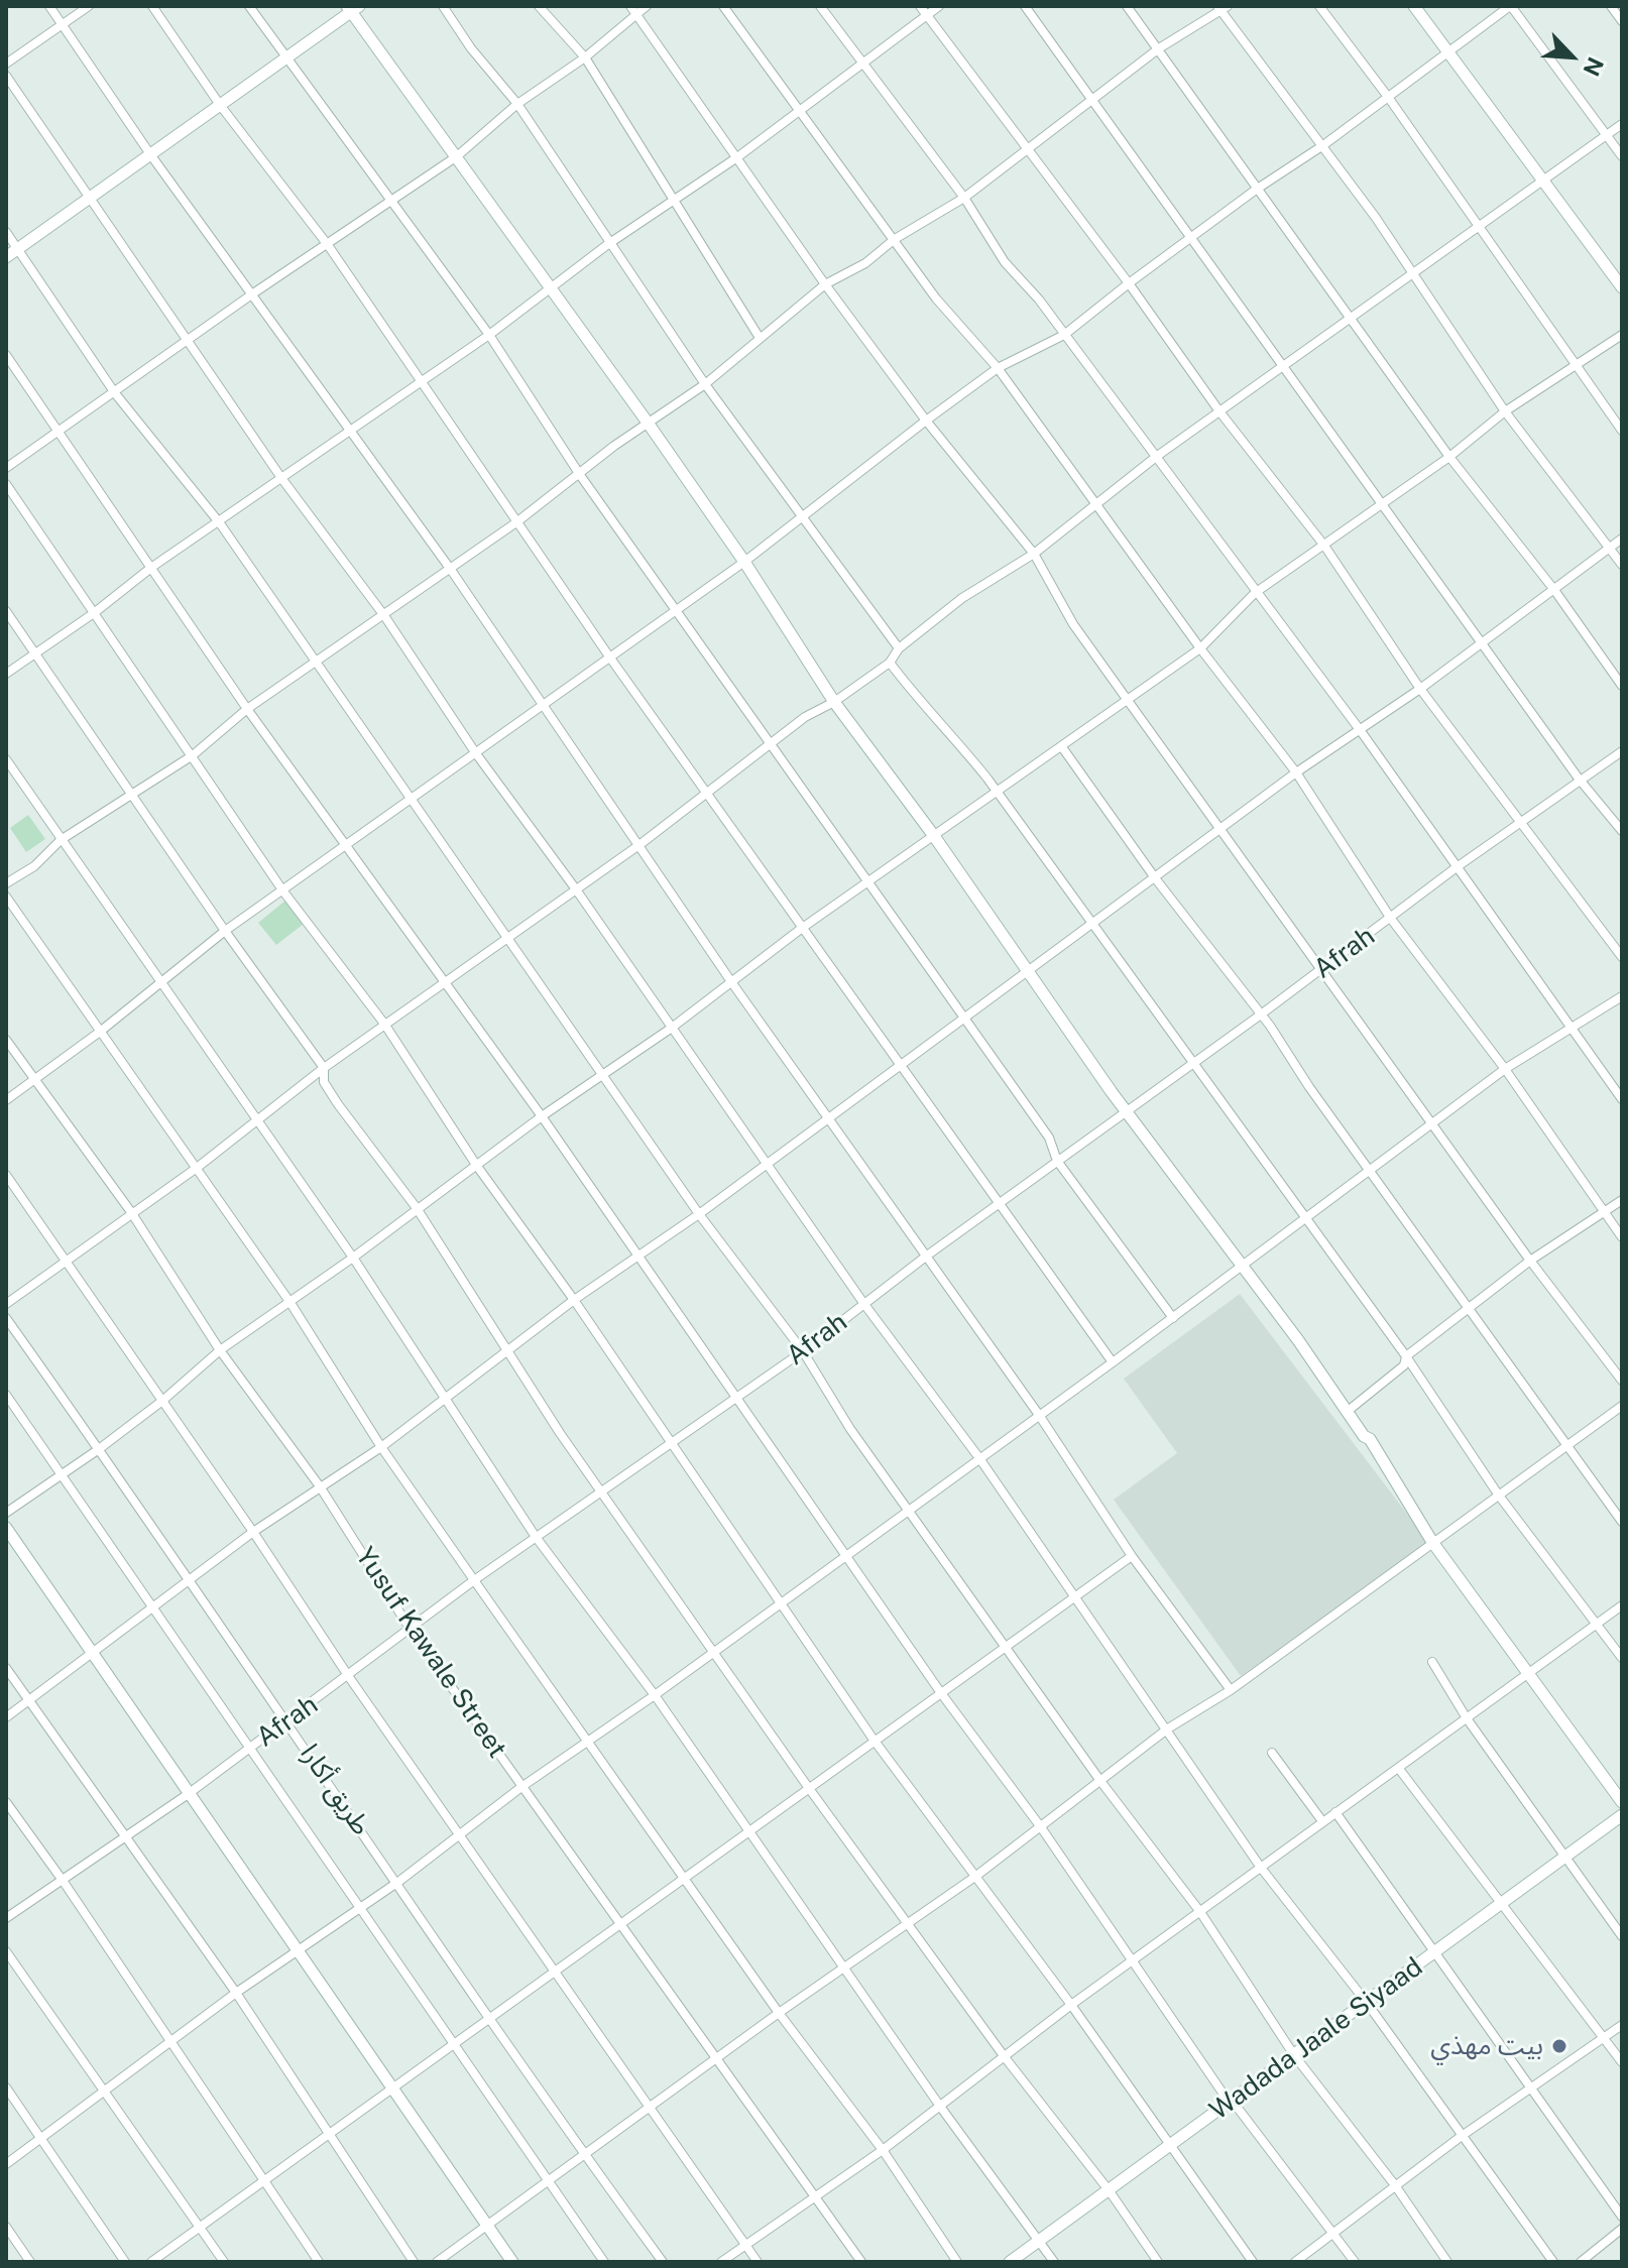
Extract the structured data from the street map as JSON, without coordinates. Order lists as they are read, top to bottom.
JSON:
{
  "streets": {
    "street": [
      "Afrah",
      "Yusuf Kawale Street",
      "طريق أكارا",
      "Wadada Jaale Siyaad"
    ]
  },
  "crossings": [
    ["Afrah", "Yusuf Kawale Street"],
    ["Afrah", "طريق أكارا"]
  ],
  "places": ["بيت مهذي"],
  "north": "bottom right"
}
